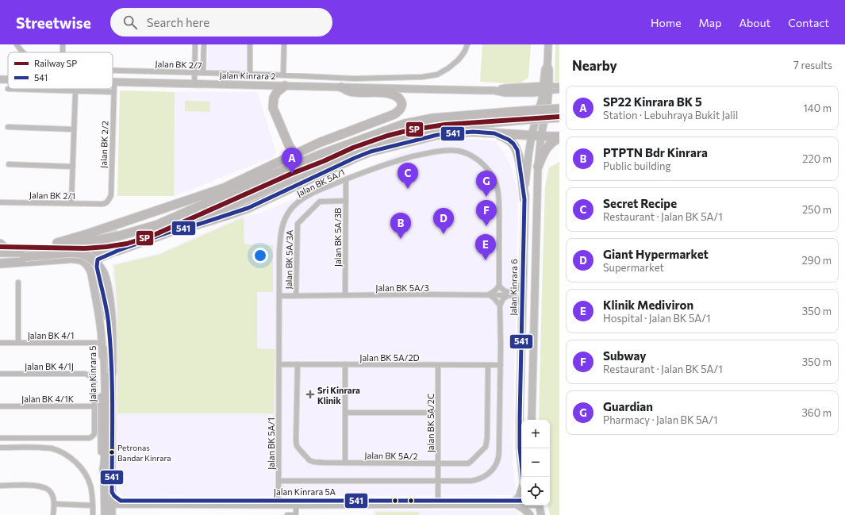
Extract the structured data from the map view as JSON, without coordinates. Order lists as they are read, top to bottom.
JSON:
{
  "streets": {
    "main road": [
      "Jalan Kinrara 2",
      "Jalan Kinrara 6",
      "Jalan Kinrara 5",
      "Jalan Kinrara 5A"
    ],
    "street": [
      "Jalan BK 2/7",
      "Jalan BK 2/2",
      "Jalan BK 5A/1",
      "Jalan BK 2/1",
      "Jalan BK 5A/3B",
      "Jalan BK 5A/3A",
      "Jalan BK 5A/3",
      "Jalan BK 4/1",
      "Jalan BK 5A/2D",
      "Jalan BK 4/1J",
      "Jalan BK 4/1K",
      "Jalan BK 5A/2C",
      "Jalan BK 5A/2"
    ]
  },
  "crossings": [
    ["Jalan Kinrara 2", "Jalan BK 2/2"],
    ["Jalan Kinrara 2", "Jalan Kinrara 6"],
    ["Jalan BK 2/2", "Jalan BK 2/1"],
    ["Jalan BK 5A/1", "Jalan BK 5A/3B"],
    ["Jalan BK 5A/1", "Jalan BK 5A/3"],
    ["Jalan BK 5A/1", "Jalan BK 5A/2D"],
    ["Jalan BK 5A/1", "Jalan BK 5A/2C"],
    ["Jalan BK 5A/1", "Jalan Kinrara 5A"],
    ["Jalan BK 5A/3B", "Jalan BK 5A/3A"],
    ["Jalan BK 5A/3B", "Jalan BK 5A/3"],
    ["Jalan BK 5A/3A", "Jalan BK 5A/3"],
    ["Jalan BK 4/1", "Jalan Kinrara 5"],
    ["Jalan BK 5A/2D", "Jalan BK 5A/2C"],
    ["Jalan BK 5A/2D", "Jalan BK 5A/2"],
    ["Jalan BK 4/1J", "Jalan BK 4/1K"],
    ["Jalan Kinrara 5", "Jalan Kinrara 5A"],
    ["Jalan BK 5A/2C", "Jalan BK 5A/2"],
    ["Jalan BK 5A/2C", "Jalan Kinrara 5A"]
  ],
  "places": {
    "health": ["Sri Kinrara Klinik"],
    "other": ["Petronas Bandar Kinrara"]
  },
  "lines": ["rail line SP", "transit line 541"],
  "legend": ["Railway SP", "541"],
  "page": {
    "header": "Streetwise",
    "search": "Search here",
    "nav": [
      "Home",
      "Map",
      "About",
      "Contact"
    ],
    "heading": ["Nearby", "7 results"],
    "list": [
      {
        "mark": "A",
        "name": "SP22 Kinrara BK 5",
        "note": "Station · Lebuhraya Bukit Jalil",
        "value": "140 m"
      },
      {
        "mark": "B",
        "name": "PTPTN Bdr Kinrara",
        "note": "Public building",
        "value": "220 m"
      },
      {
        "mark": "C",
        "name": "Secret Recipe",
        "note": "Restaurant · Jalan BK 5A/1",
        "value": "250 m"
      },
      {
        "mark": "D",
        "name": "Giant Hypermarket",
        "note": "Supermarket",
        "value": "290 m"
      },
      {
        "mark": "E",
        "name": "Klinik Mediviron",
        "note": "Hospital · Jalan BK 5A/1",
        "value": "350 m"
      },
      {
        "mark": "F",
        "name": "Subway",
        "note": "Restaurant · Jalan BK 5A/1",
        "value": "350 m"
      },
      {
        "mark": "G",
        "name": "Guardian",
        "note": "Pharmacy · Jalan BK 5A/1",
        "value": "360 m"
      }
    ],
    "pins": [
      "A",
      "C",
      "G",
      "F",
      "D",
      "B",
      "E"
    ],
    "map_buttons": ["+", "−"]
  }
}
